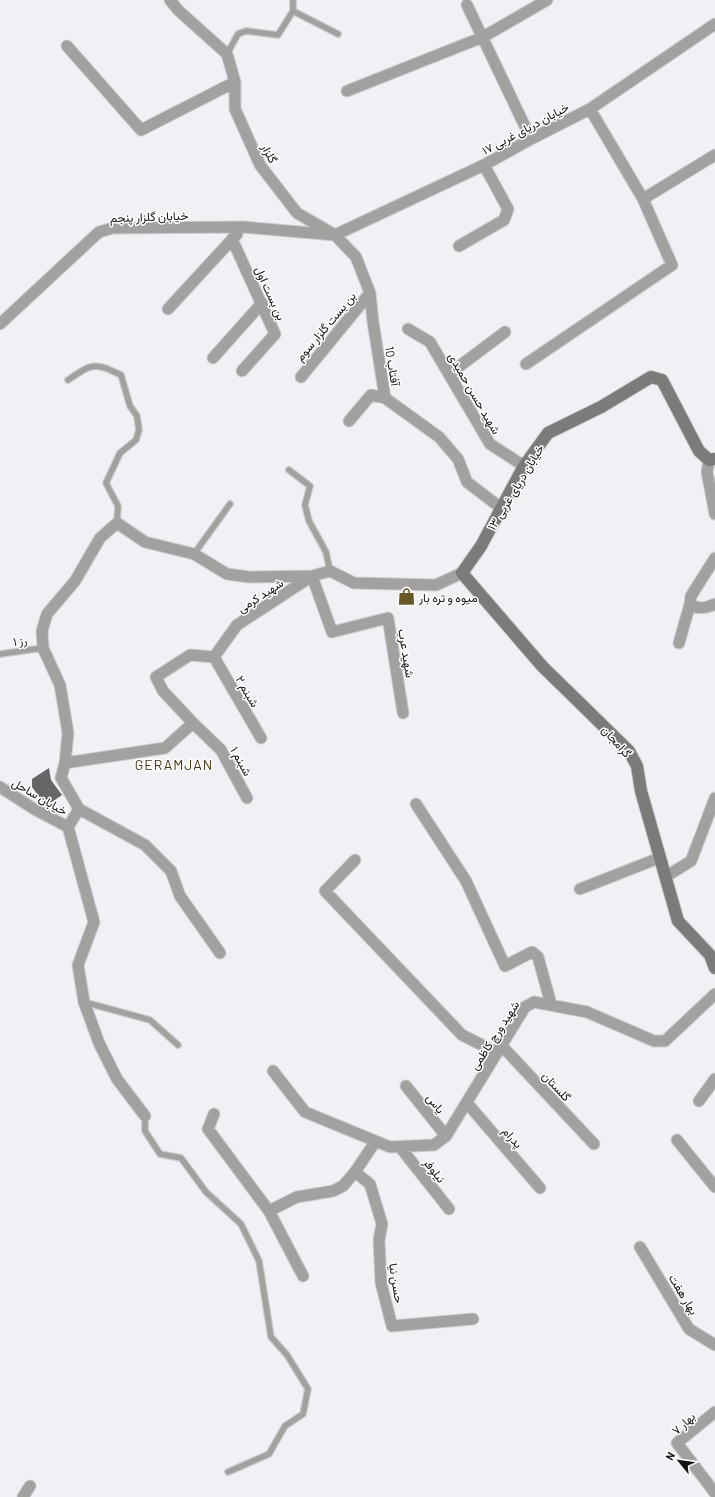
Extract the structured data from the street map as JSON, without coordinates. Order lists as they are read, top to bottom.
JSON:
{
  "streets": {
    "street": [
      "خیابان دریای غربی ۱۷",
      "گلزار",
      "خیابان گلزار پنجم",
      "بن بست اول",
      "بن بست گلزار سوم",
      "آفتاب 10",
      "شهید حسن حمیدی",
      "خیابان دریای غربی ۱۳",
      "شهید کرمی",
      "شهید عرب",
      "شبنم ۲",
      "گرامجان",
      "شبنم ۱",
      "خیابان ساحل",
      "شهید ورچ کاظمی",
      "گلستان",
      "یاس",
      "پدرام",
      "نیلوفر",
      "حسن نیا",
      "بهار هفت",
      "بهار ۷"
    ],
    "lane": ["رز ۱"]
  },
  "crossings": [
    ["خیابان دریای غربی ۱۷", "گلزار"],
    ["خیابان دریای غربی ۱۷", "خیابان گلزار پنجم"],
    ["خیابان دریای غربی ۱۷", "آفتاب 10"],
    ["گلزار", "خیابان گلزار پنجم"],
    ["گلزار", "آفتاب 10"],
    ["خیابان گلزار پنجم", "آفتاب 10"],
    ["بن بست گلزار سوم", "آفتاب 10"],
    ["آفتاب 10", "خیابان دریای غربی ۱۳"],
    ["شهید حسن حمیدی", "خیابان دریای غربی ۱۳"],
    ["خیابان دریای غربی ۱۳", "گرامجان"],
    ["شهید کرمی", "شهید عرب"],
    ["شهید کرمی", "شبنم ۲"],
    ["شهید ورچ کاظمی", "گلستان"],
    ["شهید ورچ کاظمی", "یاس"],
    ["شهید ورچ کاظمی", "پدرام"],
    ["شهید ورچ کاظمی", "نیلوفر"]
  ],
  "districts": ["GERAMJAN"],
  "places": {
    "shop": ["میوه و تره بار"]
  },
  "north": "top left"
}
